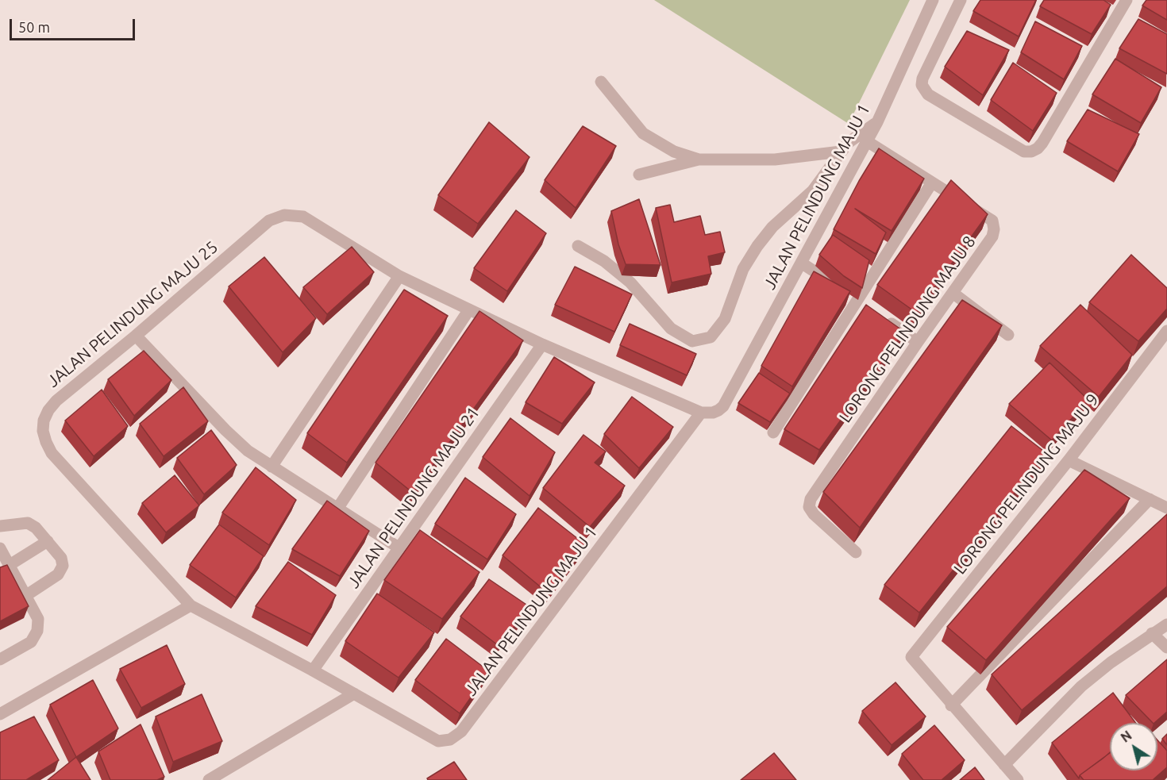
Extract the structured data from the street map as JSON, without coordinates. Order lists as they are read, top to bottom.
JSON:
{
  "streets": {
    "street": [
      "JALAN PELINDUNG MAJU 1",
      "JALAN PELINDUNG MAJU 25",
      "LORONG PELINDUNG MAJU 8",
      "LORONG PELINDUNG MAJU 9",
      "JALAN PELINDUNG MAJU 21"
    ]
  },
  "crossings": [
    ["JALAN PELINDUNG MAJU 1", "JALAN PELINDUNG MAJU 25"],
    ["JALAN PELINDUNG MAJU 1", "LORONG PELINDUNG MAJU 8"],
    ["JALAN PELINDUNG MAJU 25", "JALAN PELINDUNG MAJU 21"]
  ],
  "scale_bar": "50 m",
  "north": "top left"
}
